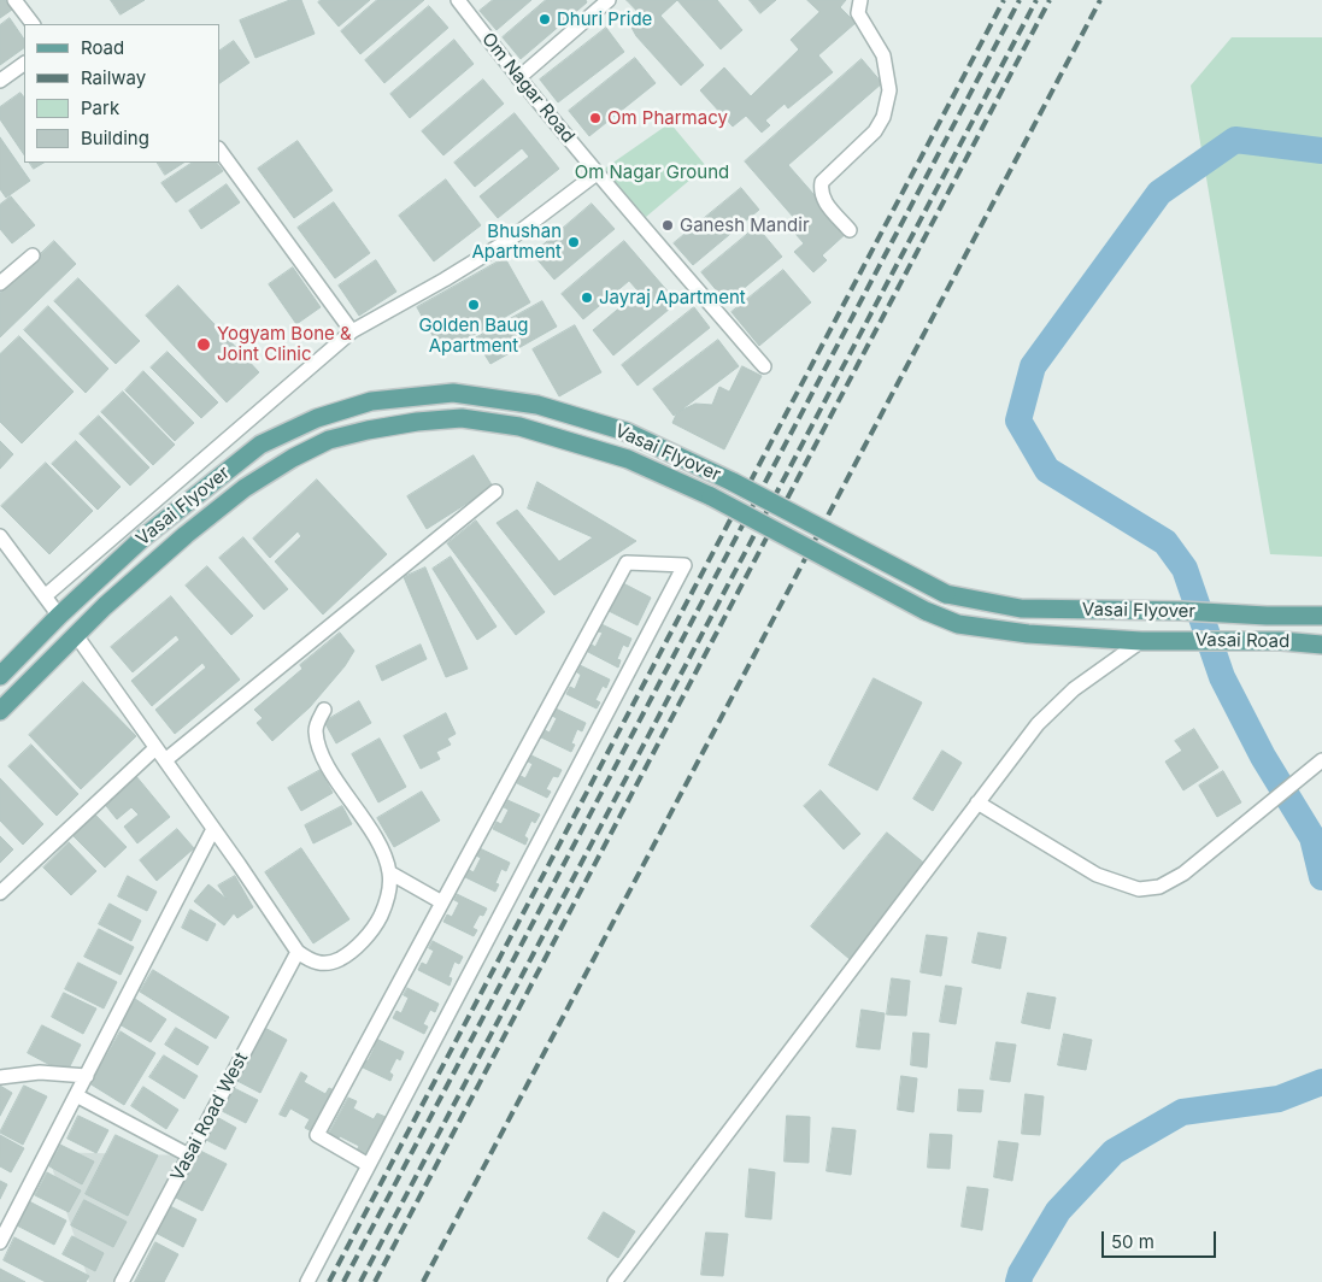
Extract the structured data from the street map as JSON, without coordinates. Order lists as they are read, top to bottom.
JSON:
{
  "streets": {
    "main road": ["Vasai Flyover", "Vasai Road"],
    "street": ["Om Nagar Road", "Vasai Road West"]
  },
  "crossings": [
    ["Vasai Flyover", "Vasai Road"]
  ],
  "parks": ["Om Nagar Ground"],
  "places": [
    "Dhuri Pride",
    "Om Pharmacy",
    "Ganesh Mandir",
    "Bhushan Apartment",
    "Jayraj Apartment",
    "Golden Baug Apartment",
    "Yogyam Bone & Joint Clinic"
  ],
  "legend": [
    "Road",
    "Railway",
    "Park",
    "Building"
  ],
  "scale_bar": "50 m"
}
